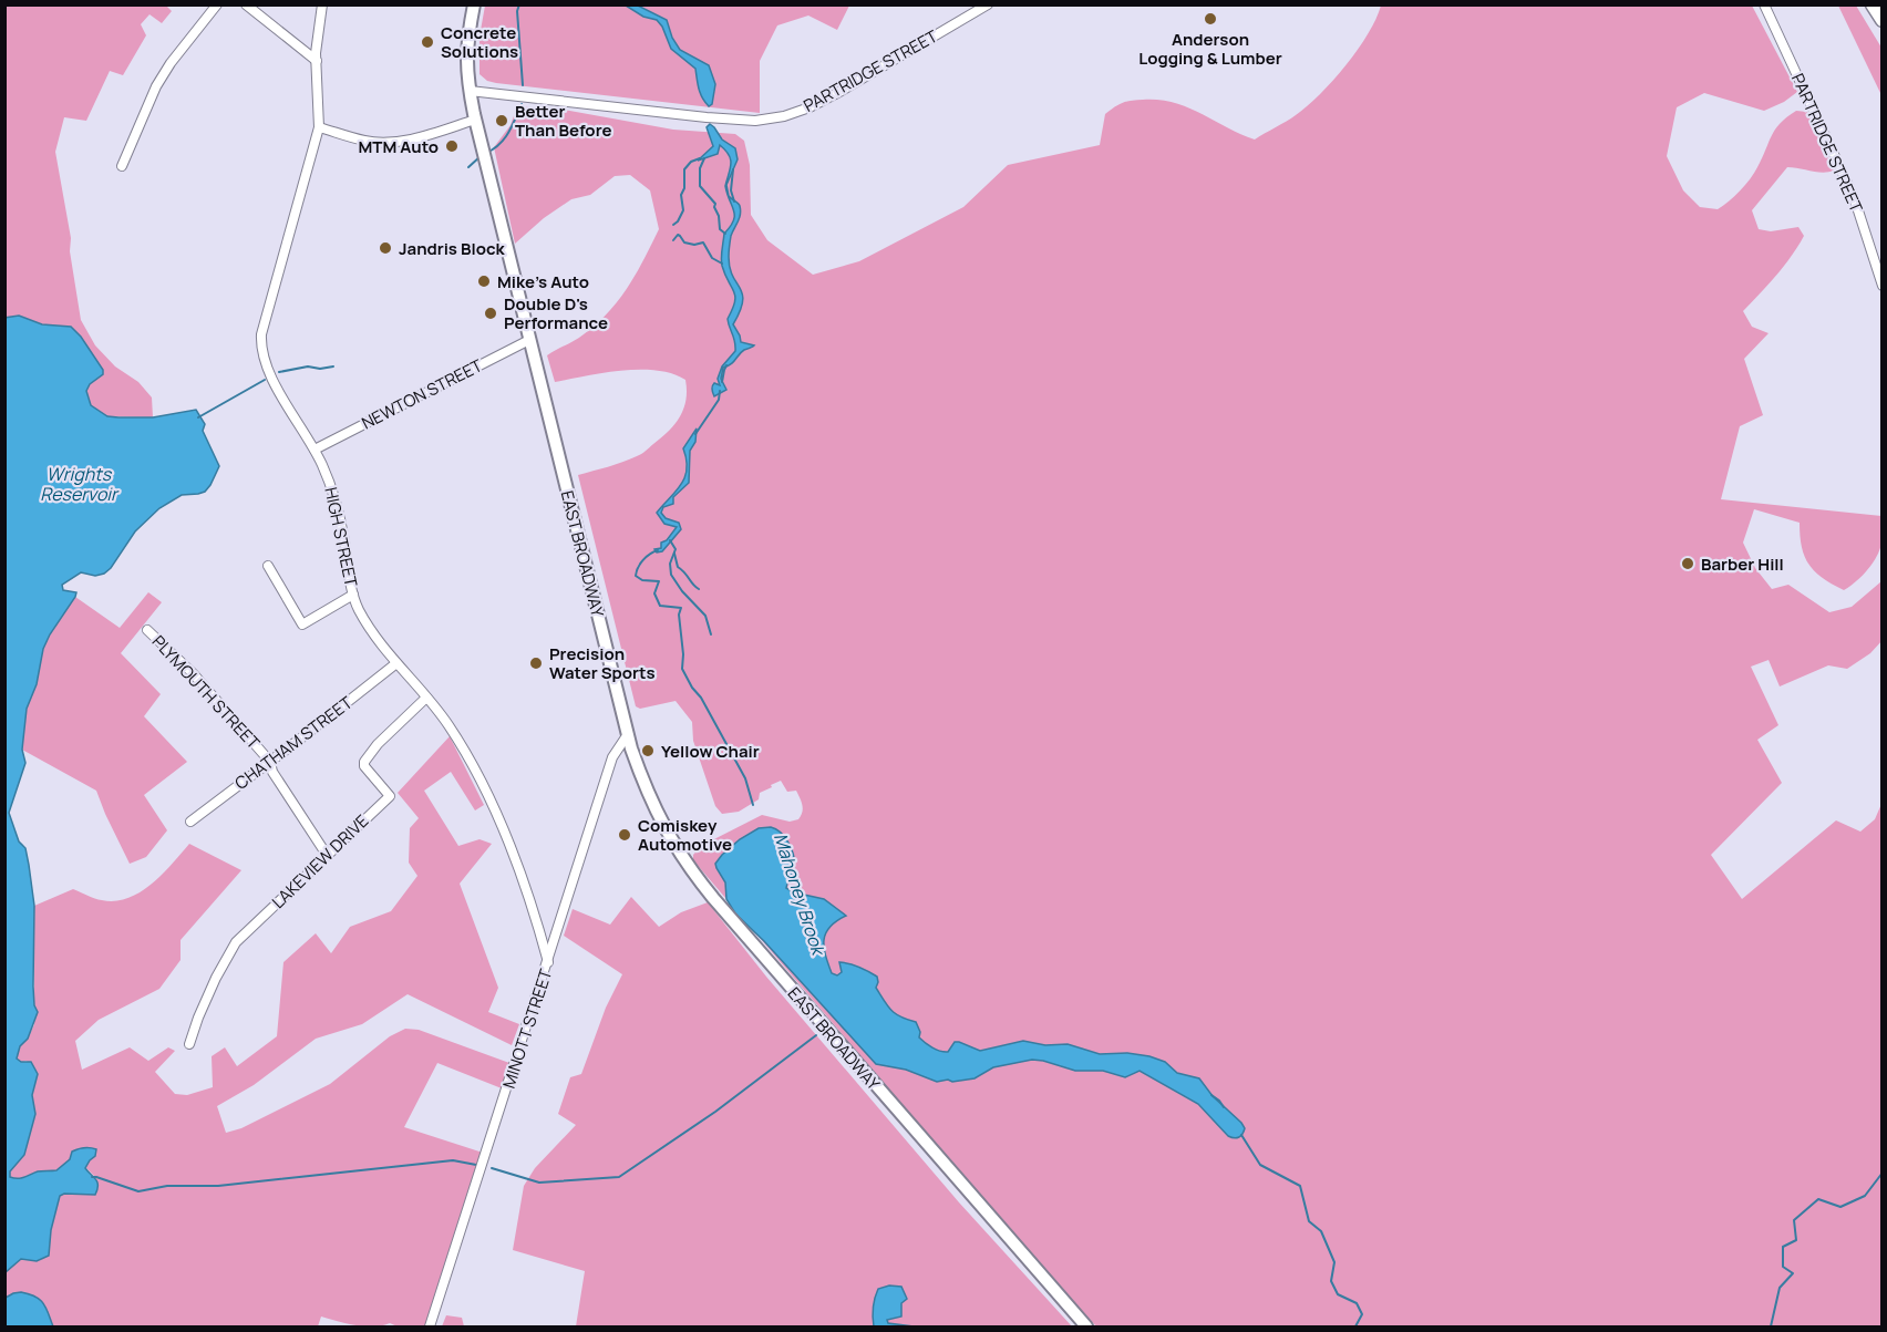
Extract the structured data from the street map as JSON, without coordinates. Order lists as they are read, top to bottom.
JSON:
{
  "streets": {
    "main road": ["EAST BROADWAY"],
    "street": [
      "PARTRIDGE STREET",
      "NEWTON STREET",
      "HIGH STREET",
      "PLYMOUTH STREET",
      "CHATHAM STREET",
      "LAKEVIEW DRIVE",
      "MINOTT STREET"
    ]
  },
  "crossings": [
    ["PARTRIDGE STREET", "EAST BROADWAY"],
    ["NEWTON STREET", "HIGH STREET"],
    ["NEWTON STREET", "EAST BROADWAY"],
    ["HIGH STREET", "CHATHAM STREET"],
    ["HIGH STREET", "LAKEVIEW DRIVE"],
    ["HIGH STREET", "MINOTT STREET"],
    ["EAST BROADWAY", "MINOTT STREET"],
    ["PLYMOUTH STREET", "CHATHAM STREET"],
    ["PLYMOUTH STREET", "LAKEVIEW DRIVE"]
  ],
  "water": ["Wrights Reservoir", "Mahoney Brook"],
  "places": [
    "Anderson Logging & Lumber",
    "Concrete Solutions",
    "Better Than Before",
    "MTM Auto",
    "Jandris Block",
    "Mike's Auto",
    "Double D's Performance",
    "Barber Hill",
    "Precision Water Sports",
    "Yellow Chair",
    "Comiskey Automotive"
  ]
}
